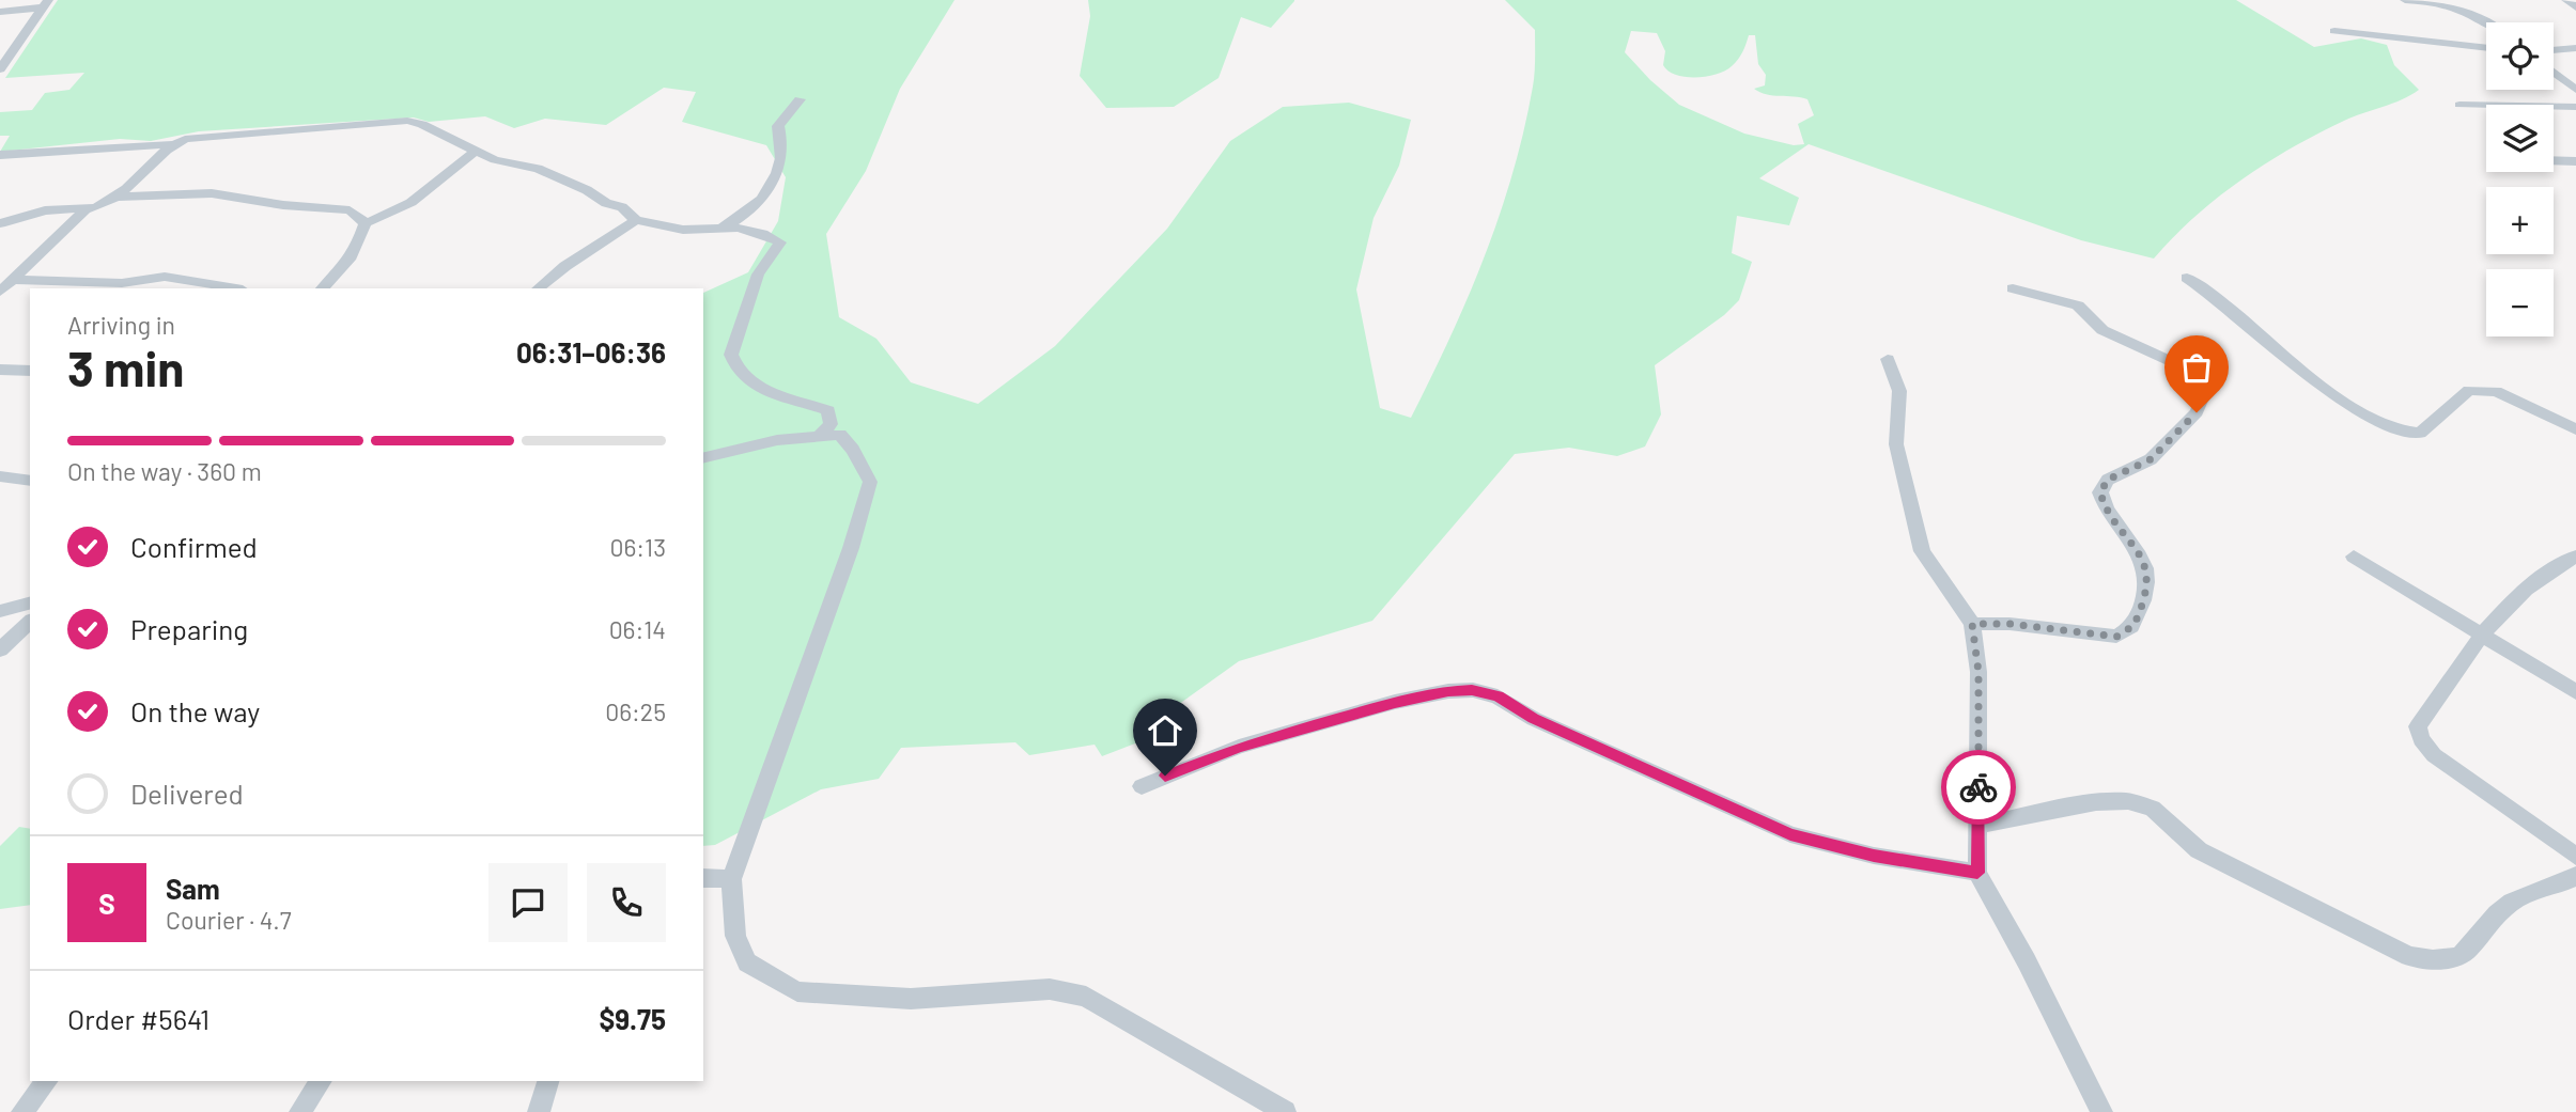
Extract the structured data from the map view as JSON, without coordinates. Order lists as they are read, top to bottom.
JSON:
{
  "page": {
    "map_buttons": ["+", "−"],
    "heading": ["3 min", "Arriving in", "06:31–06:36"],
    "panel": [
      "Sam",
      "Courier · 4.7",
      "Order #5641",
      "$9.75"
    ],
    "bar": "On the way · 360 m",
    "list": [
      ["Confirmed", "06:13"],
      ["Preparing", "06:14"],
      ["On the way", "06:25"],
      "Delivered"
    ],
    "round": "S"
  }
}
